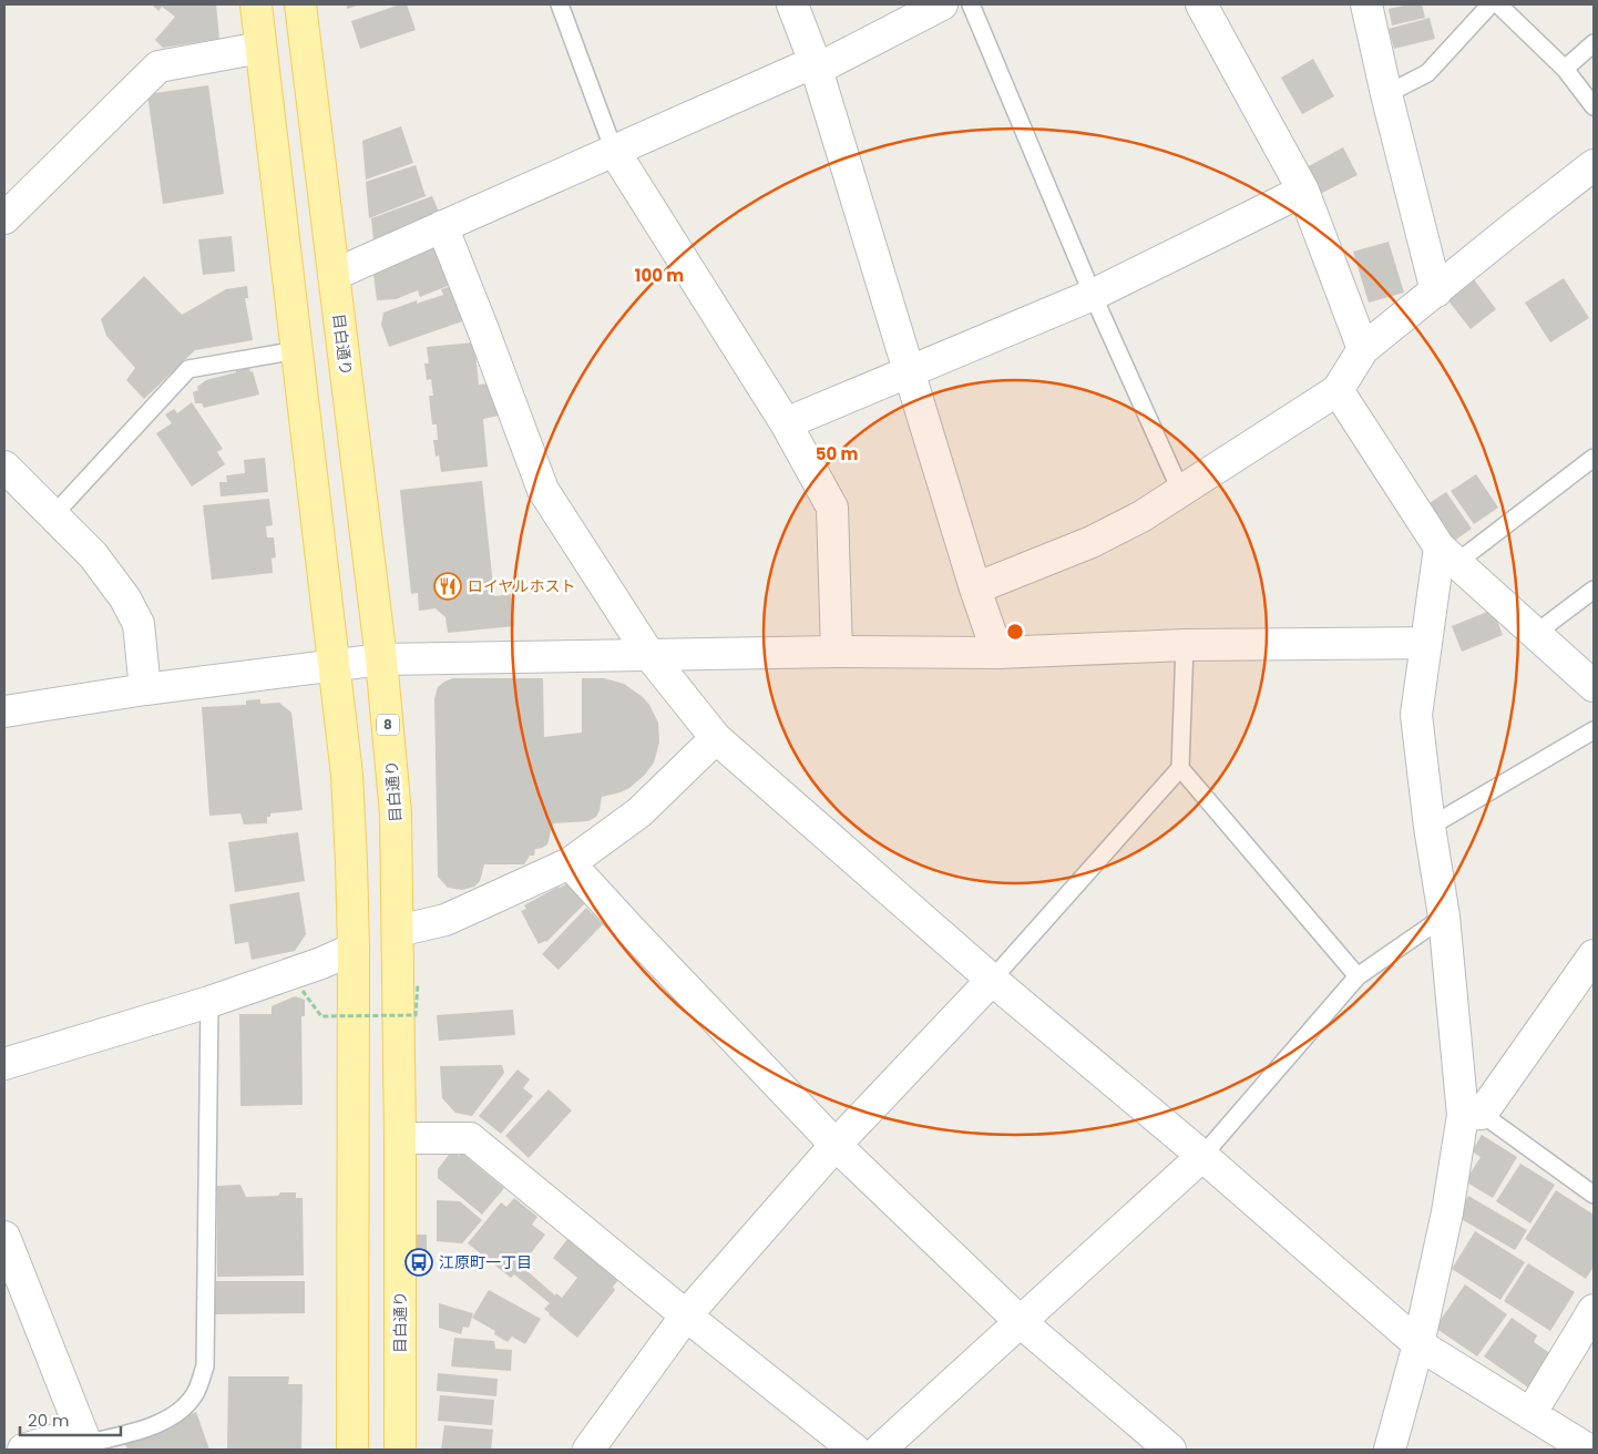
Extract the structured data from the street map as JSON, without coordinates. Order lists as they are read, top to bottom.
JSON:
{
  "streets": {
    "main road": ["目白通り", "8"]
  },
  "places": {
    "restaurant": ["ロイヤルホスト"],
    "bus stop": ["江原町一丁目"]
  },
  "scale_bar": "20 m",
  "rings": ["100 m", "50 m"]
}
